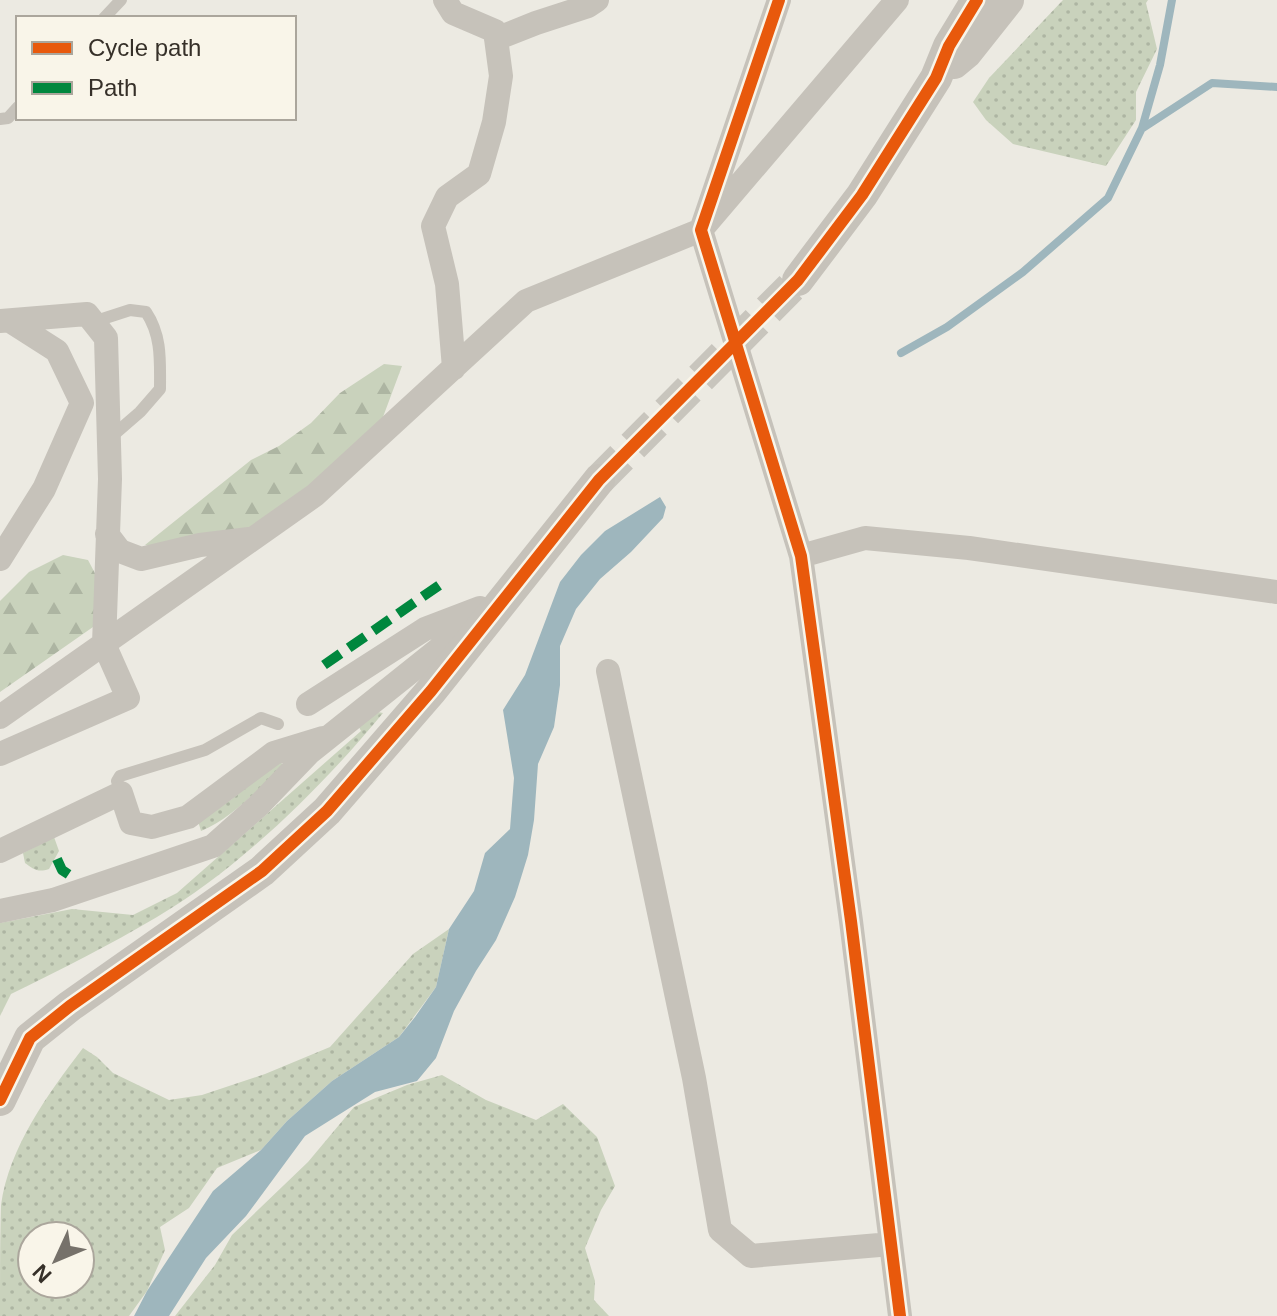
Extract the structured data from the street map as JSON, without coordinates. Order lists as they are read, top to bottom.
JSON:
{
  "legend": ["Cycle path", "Path"],
  "north": "bottom left"
}
